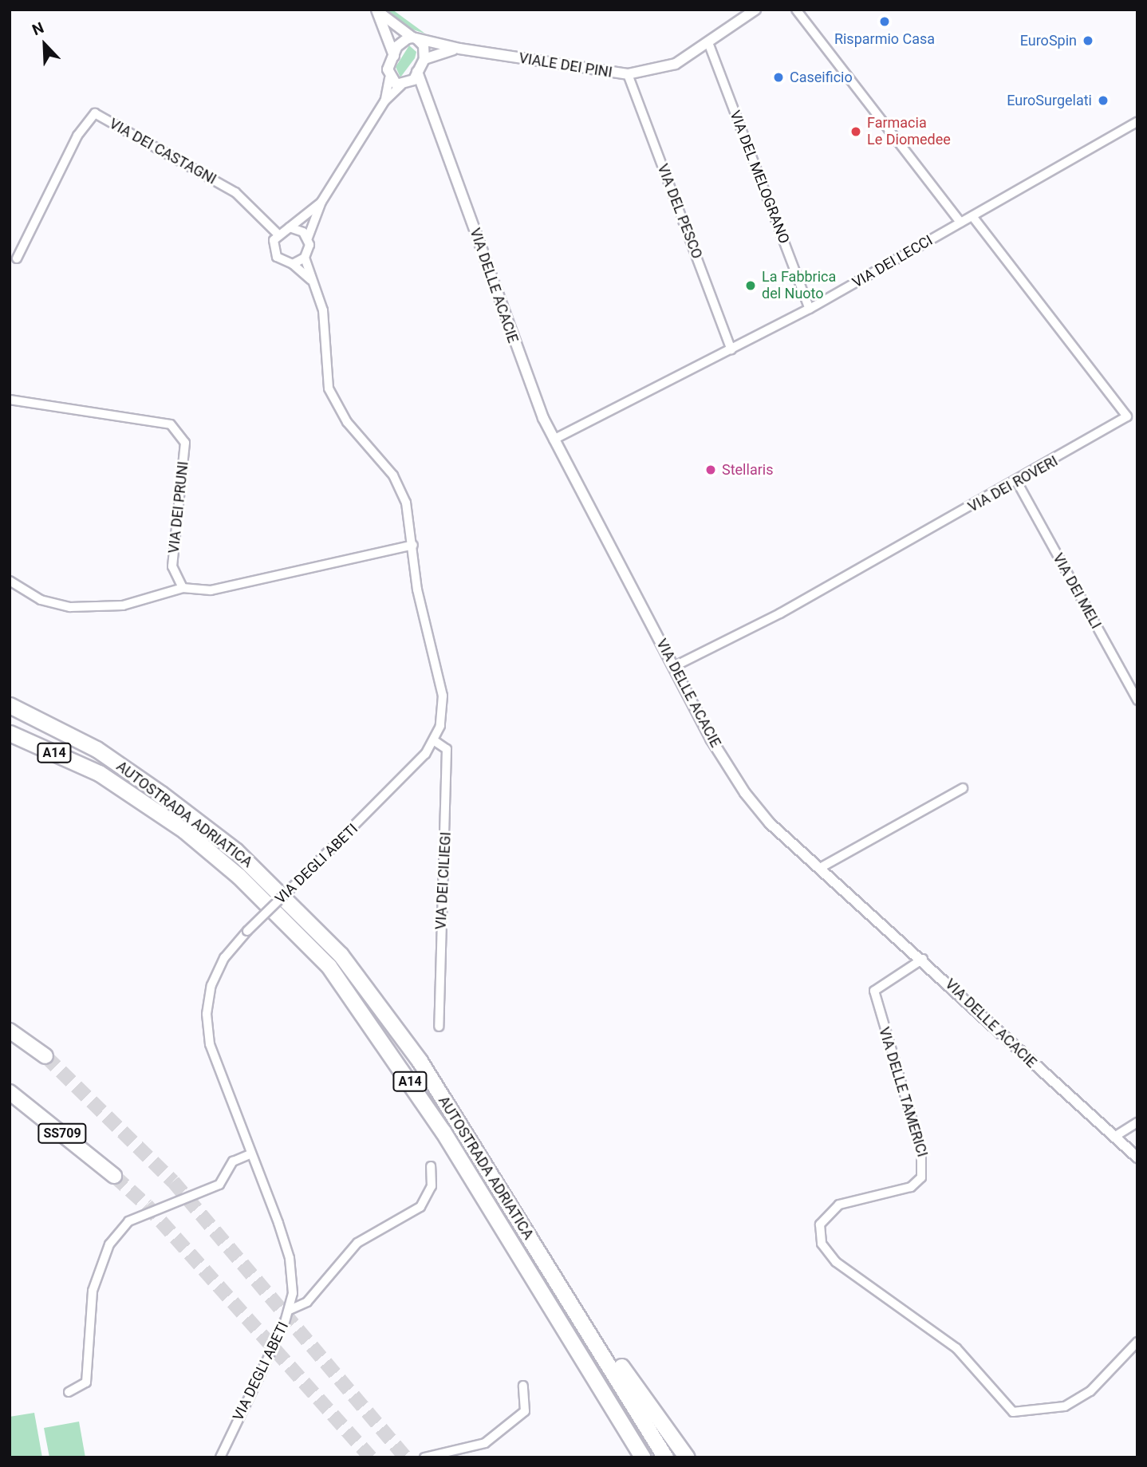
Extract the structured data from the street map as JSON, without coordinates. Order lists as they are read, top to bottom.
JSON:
{
  "streets": {
    "highway": ["A14", "AUTOSTRADA ADRIATICA", "SS709"],
    "street": [
      "VIALE DEI PINI",
      "VIA DEI CASTAGNI",
      "VIA DEL MELOGRANO",
      "VIA DEL PESCO",
      "VIA DEI LECCI",
      "VIA DELLE ACACIE",
      "VIA DEI ROVERI",
      "VIA DEI PRUNI",
      "VIA DEI MELI",
      "VIA DEGLI ABETI",
      "VIA DEI CILIEGI",
      "VIA DELLE TAMERICI"
    ]
  },
  "crossings": [
    ["VIALE DEI PINI", "VIA DEL MELOGRANO"],
    ["VIALE DEI PINI", "VIA DEL PESCO"],
    ["VIA DEL MELOGRANO", "VIA DEI LECCI"],
    ["VIA DEL PESCO", "VIA DEI LECCI"],
    ["VIA DEI LECCI", "VIA DELLE ACACIE"],
    ["VIA DEI LECCI", "VIA DEI ROVERI"],
    ["VIA DELLE ACACIE", "VIA DEI ROVERI"],
    ["VIA DELLE ACACIE", "VIA DELLE TAMERICI"],
    ["VIA DEI ROVERI", "VIA DEI MELI"],
    ["VIA DEGLI ABETI", "VIA DEI CILIEGI"]
  ],
  "places": [
    "Risparmio Casa",
    "EuroSpin",
    "Caseificio",
    "EuroSurgelati",
    "Farmacia Le Diomedee",
    "La Fabbrica del Nuoto",
    "Stellaris"
  ],
  "north": "top left"
}
